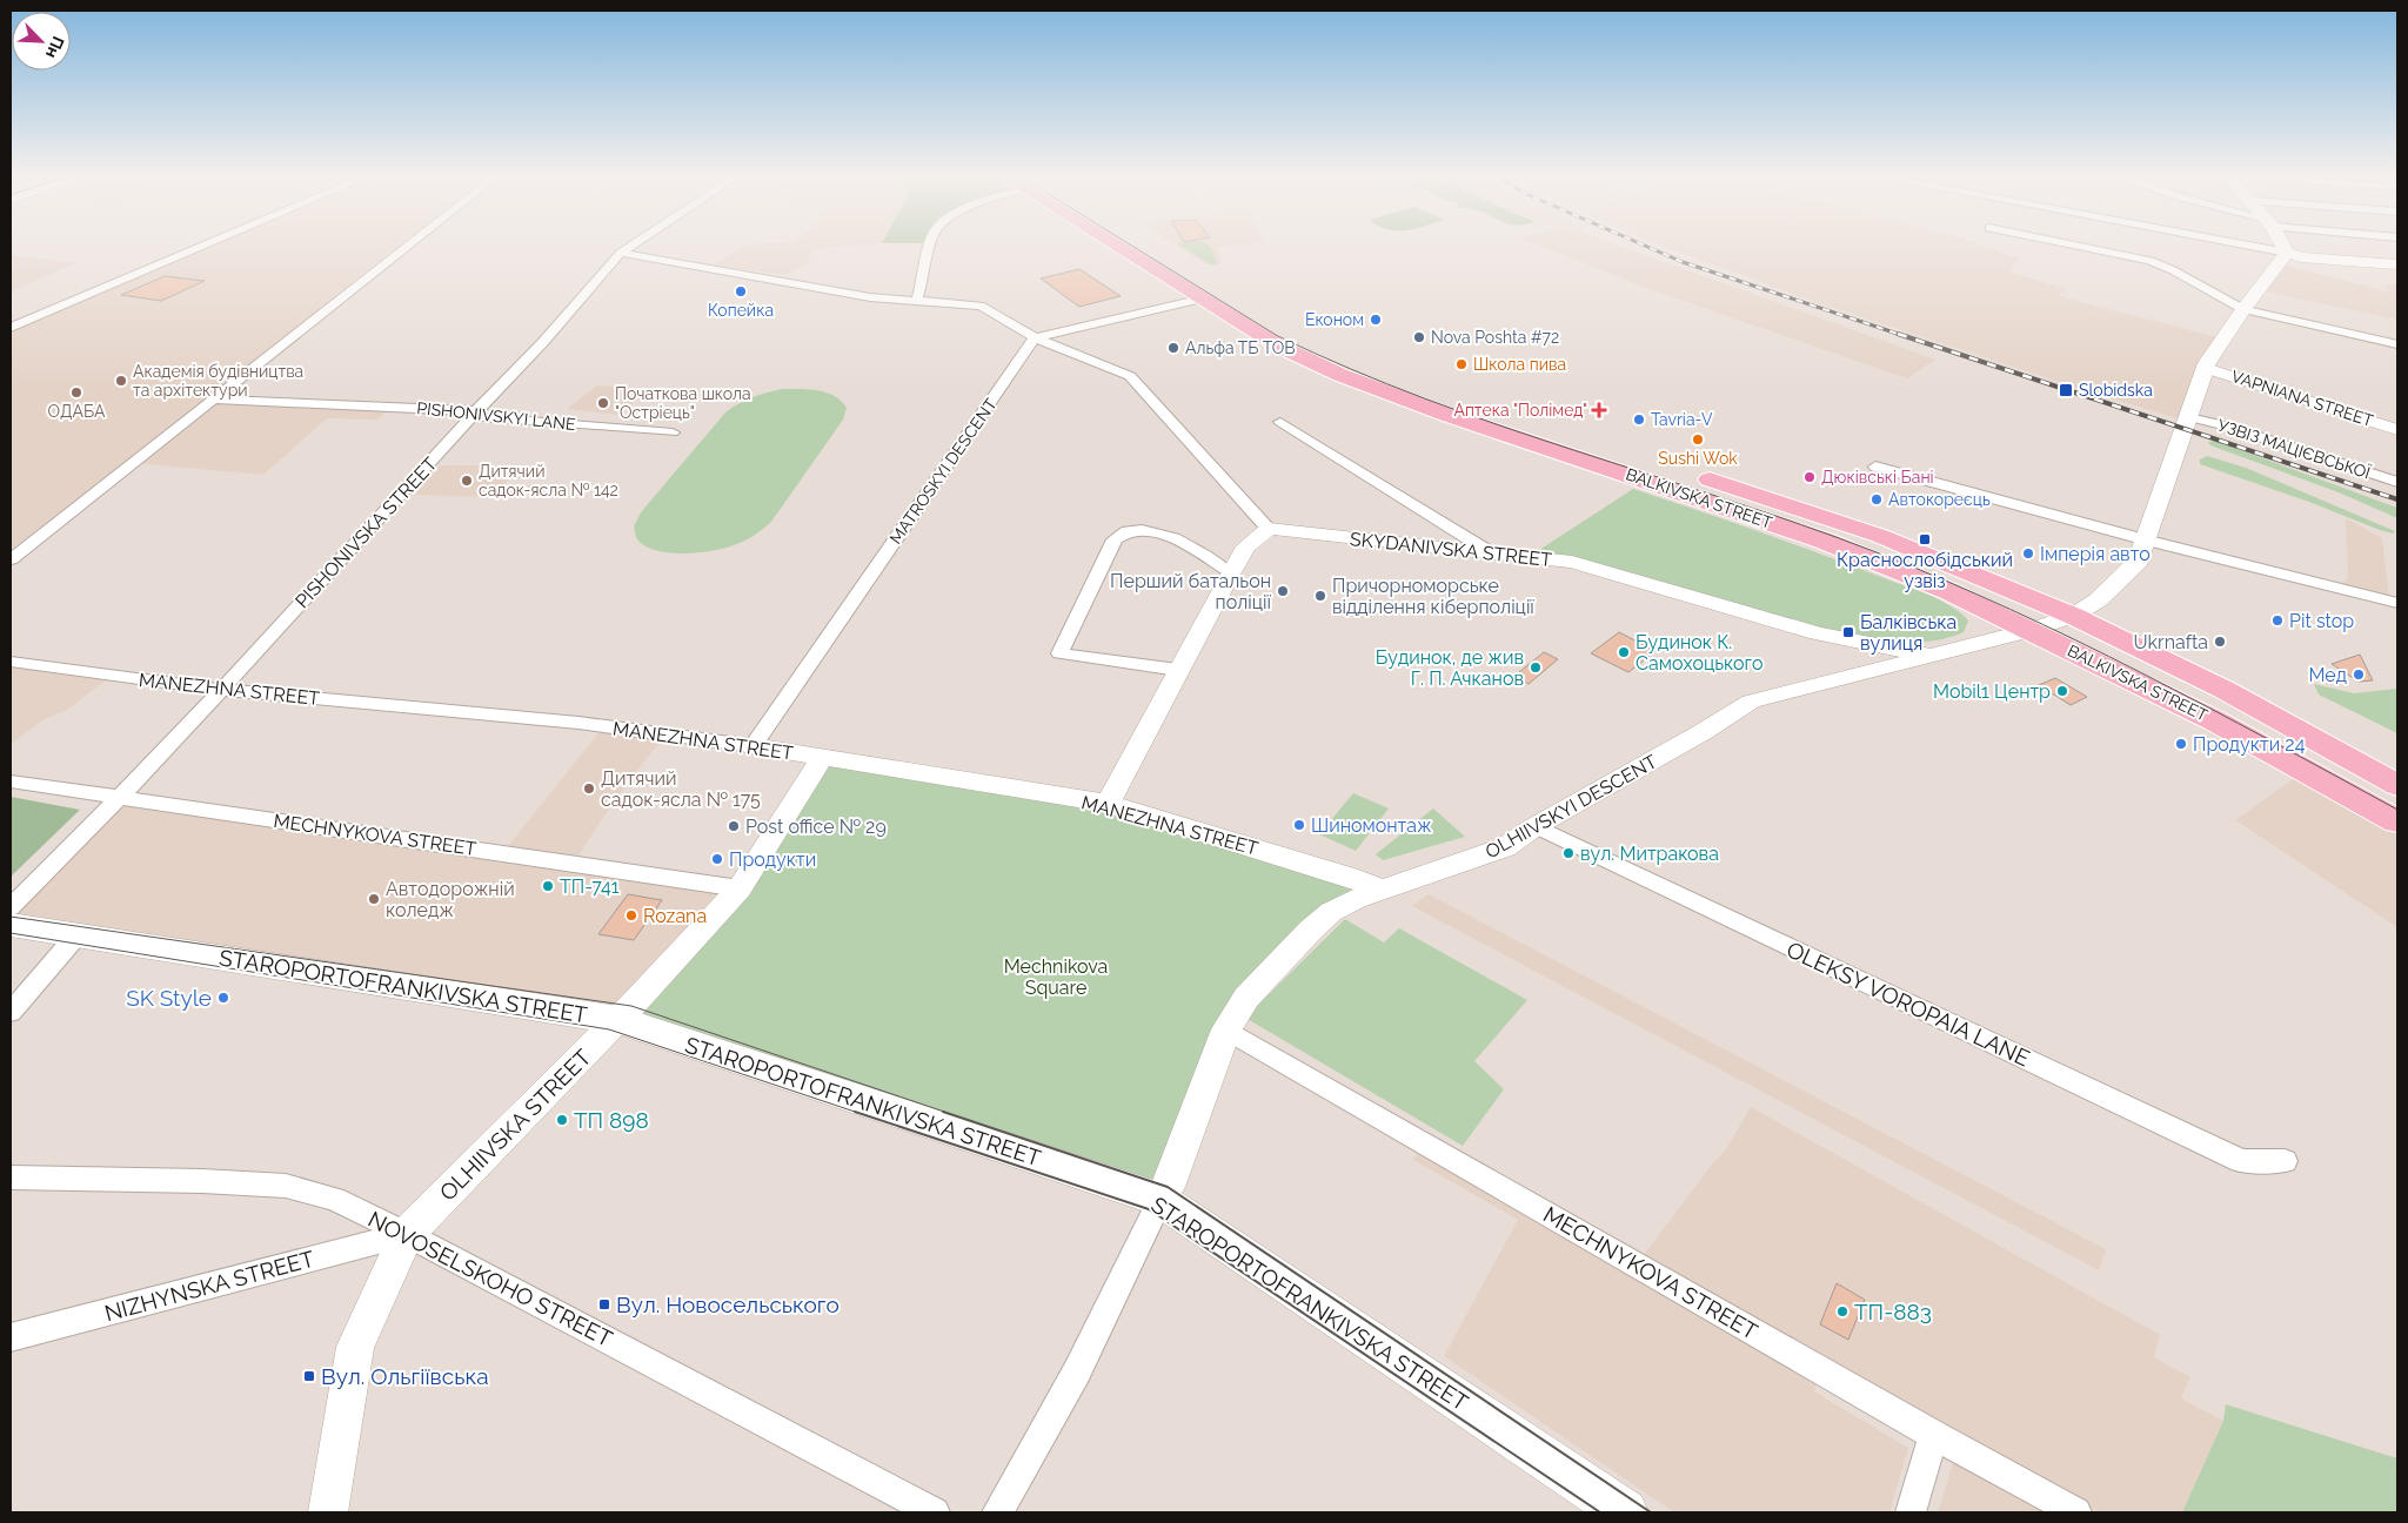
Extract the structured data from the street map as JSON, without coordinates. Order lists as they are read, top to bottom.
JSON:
{
  "streets": {
    "main road": ["BALKIVSKA STREET", "STAROPORTOFRANKIVSKA STREET"],
    "street": [
      "VAPNIANA STREET",
      "PISHONIVSKYI LANE",
      "УЗВІЗ МАЦІЄВСЬКОЇ",
      "MATROSKYI DESCENT",
      "PISHONIVSKA STREET",
      "SKYDANIVSKA STREET",
      "MANEZHNA STREET",
      "OLHIIVSKYI DESCENT",
      "MECHNYKOVA STREET",
      "OLEKSY VOROPAIA LANE",
      "OLHIIVSKA STREET",
      "NOVOSELSKOHO STREET",
      "NIZHYNSKA STREET"
    ]
  },
  "crossings": [
    ["PISHONIVSKYI LANE", "PISHONIVSKA STREET"],
    ["MATROSKYI DESCENT", "MANEZHNA STREET"],
    ["BALKIVSKA STREET", "OLHIIVSKYI DESCENT"],
    ["PISHONIVSKA STREET", "MANEZHNA STREET"],
    ["PISHONIVSKA STREET", "MECHNYKOVA STREET"],
    ["SKYDANIVSKA STREET", "OLHIIVSKYI DESCENT"],
    ["MANEZHNA STREET", "OLHIIVSKYI DESCENT"],
    ["MANEZHNA STREET", "OLHIIVSKA STREET"],
    ["OLHIIVSKYI DESCENT", "MECHNYKOVA STREET"],
    ["OLHIIVSKYI DESCENT", "STAROPORTOFRANKIVSKA STREET"],
    ["OLHIIVSKYI DESCENT", "OLEKSY VOROPAIA LANE"],
    ["MECHNYKOVA STREET", "OLHIIVSKA STREET"],
    ["STAROPORTOFRANKIVSKA STREET", "OLHIIVSKA STREET"],
    ["OLHIIVSKA STREET", "NOVOSELSKOHO STREET"],
    ["OLHIIVSKA STREET", "NIZHYNSKA STREET"],
    ["NOVOSELSKOHO STREET", "NIZHYNSKA STREET"]
  ],
  "parks": ["Mechnikova Square"],
  "places": {
    "other": [
      "Копейка",
      "Економ",
      "Nova Poshta #72",
      "Альфа ТБ ТОВ",
      "Школа пива",
      "Академія будівництва та архітектури",
      "ОДАБА",
      "Початкова школа \"Остріець\"",
      "Tavria-V",
      "Sushi Wok",
      "Дюківські Бані",
      "Дитячий садок-ясла № 142",
      "Автокореєць",
      "Імперія авто",
      "Перший батальон поліції",
      "Причорноморське відділення кіберполіції",
      "Pit stop",
      "Ukrnafta",
      "Будинок К. Самохоцького",
      "Будинок, де жив Г. П. Ачканов",
      "Мед",
      "Mobil1 Центр",
      "Продукти 24",
      "Дитячий садок-ясла № 175",
      "Шиномонтаж",
      "Post office № 29",
      "вул. Митракова",
      "Продукти",
      "ТП-741",
      "Автодорожній коледж",
      "Rozana",
      "SK Style",
      "ТП 898",
      "ТП-883"
    ],
    "transit": [
      "Slobidska",
      "Краснослобідський узвіз",
      "Балківська вулиця",
      "Вул. Новосельського",
      "Вул. Ольгіївська"
    ],
    "health": ["Аптека \"Полімед\""]
  },
  "north": "bottom right"
}
